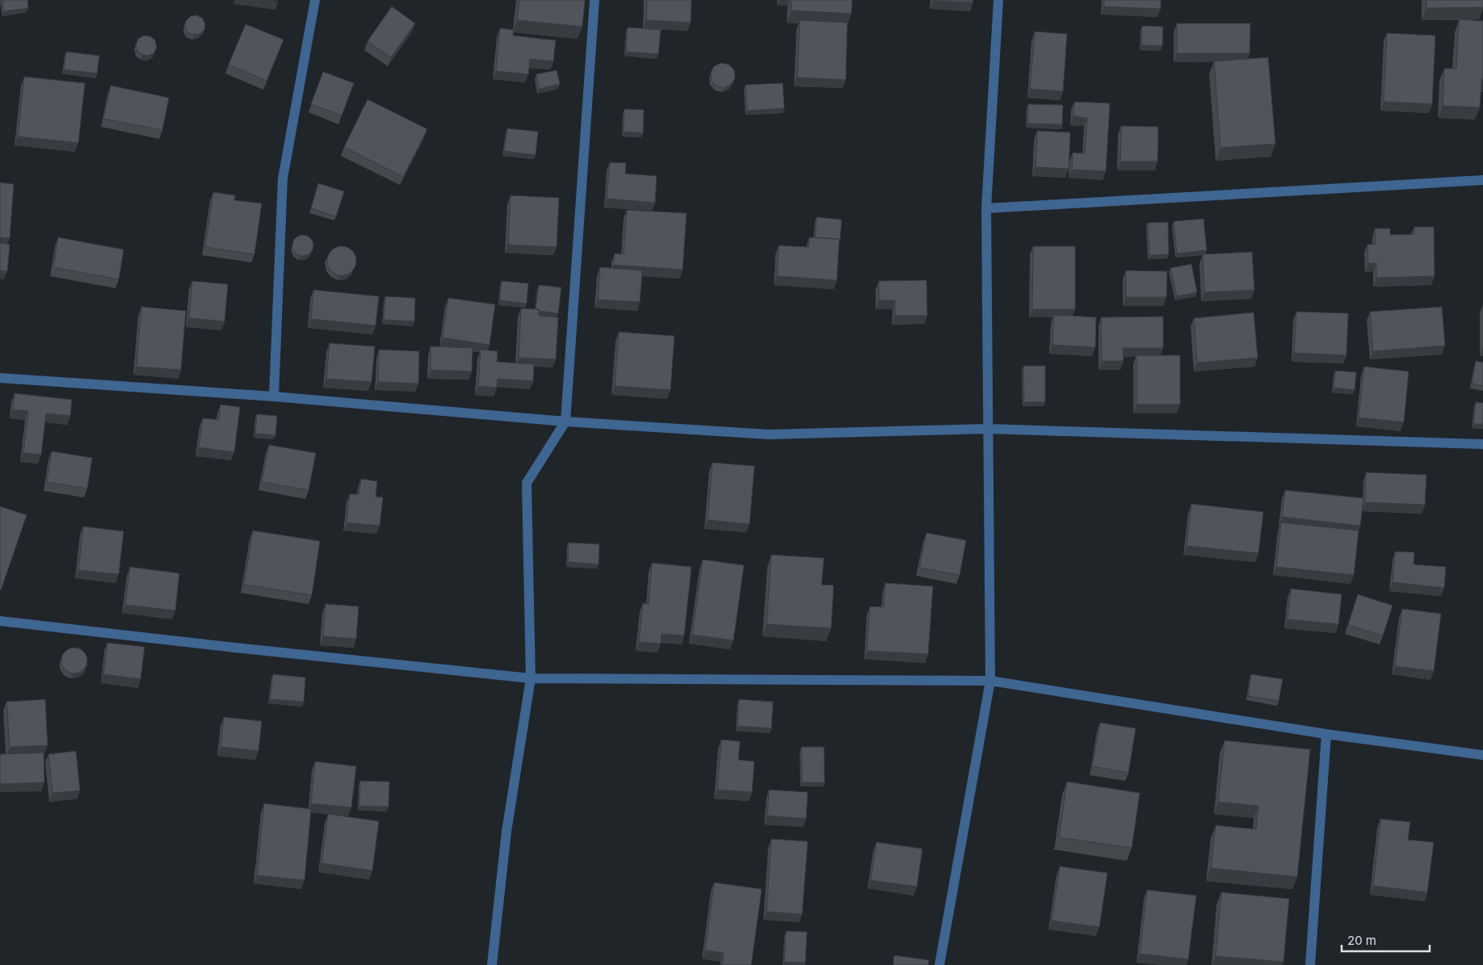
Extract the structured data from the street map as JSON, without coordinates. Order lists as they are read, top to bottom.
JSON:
{
  "scale_bar": "20 m"
}
